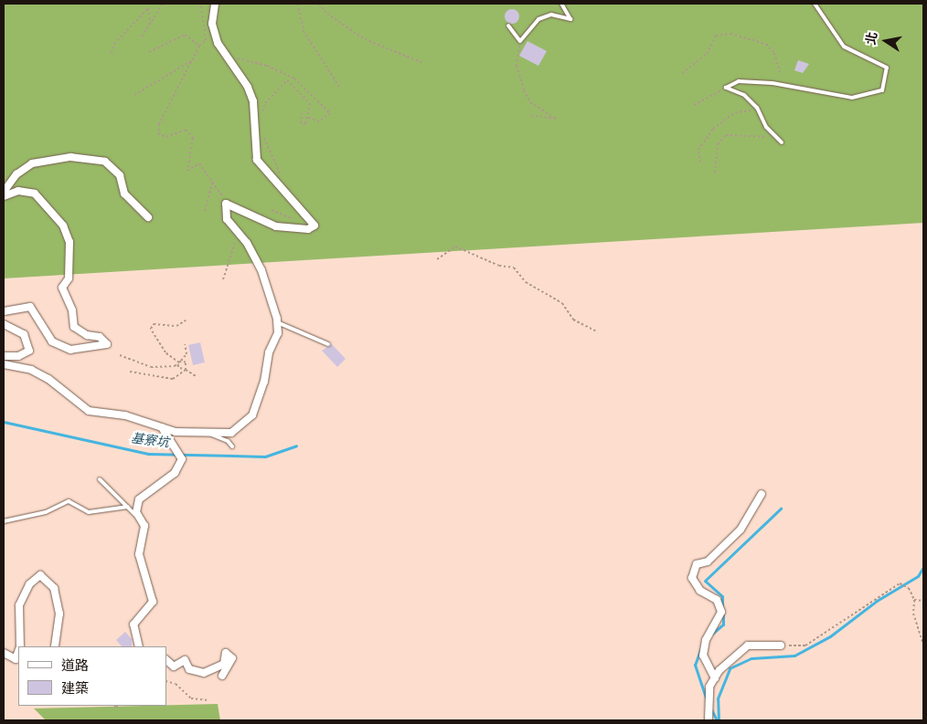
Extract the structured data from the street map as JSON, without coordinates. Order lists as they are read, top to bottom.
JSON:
{
  "water": ["基寮坑"],
  "legend": ["道路", "建築"],
  "north": "left"
}
